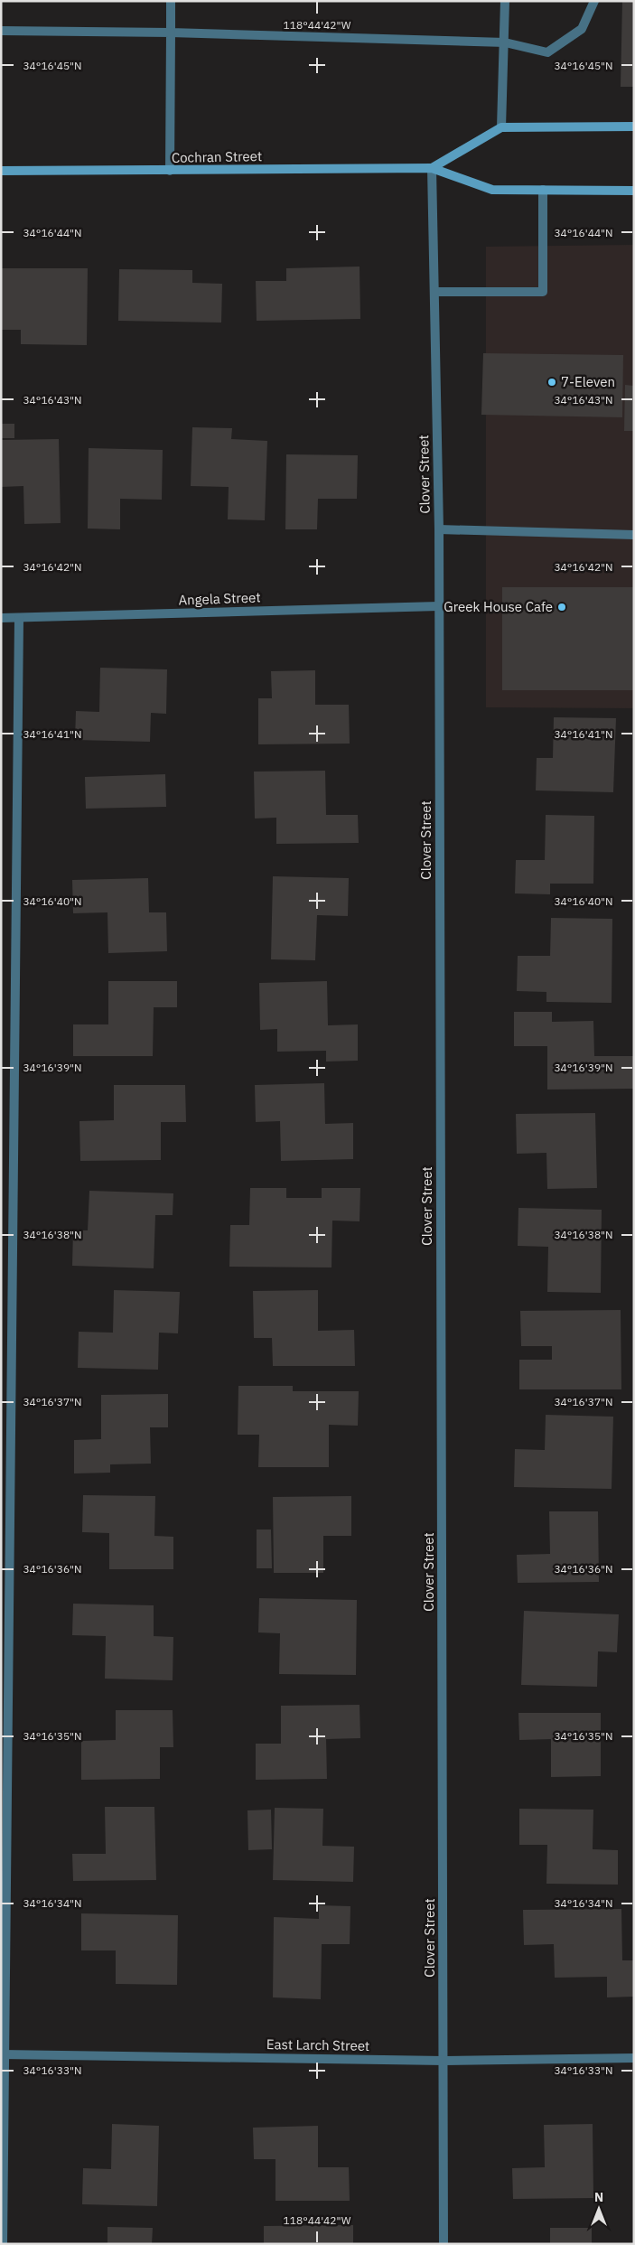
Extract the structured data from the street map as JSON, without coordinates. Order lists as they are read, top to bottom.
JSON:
{
  "streets": {
    "main road": ["Cochran Street"],
    "street": ["Clover Street", "Angela Street", "East Larch Street"]
  },
  "crossings": [
    ["Cochran Street", "Clover Street"],
    ["Clover Street", "Angela Street"],
    ["Clover Street", "East Larch Street"]
  ],
  "places": ["7-Eleven", "Greek House Cafe"],
  "north": "top",
  "coordinates": [
    "118°44'42\"W",
    "34°16'45\"N",
    "34°16'44\"N",
    "34°16'43\"N",
    "34°16'42\"N",
    "34°16'41\"N",
    "34°16'40\"N",
    "34°16'39\"N",
    "34°16'38\"N",
    "34°16'37\"N",
    "34°16'36\"N",
    "34°16'35\"N",
    "34°16'34\"N",
    "34°16'33\"N"
  ]
}
